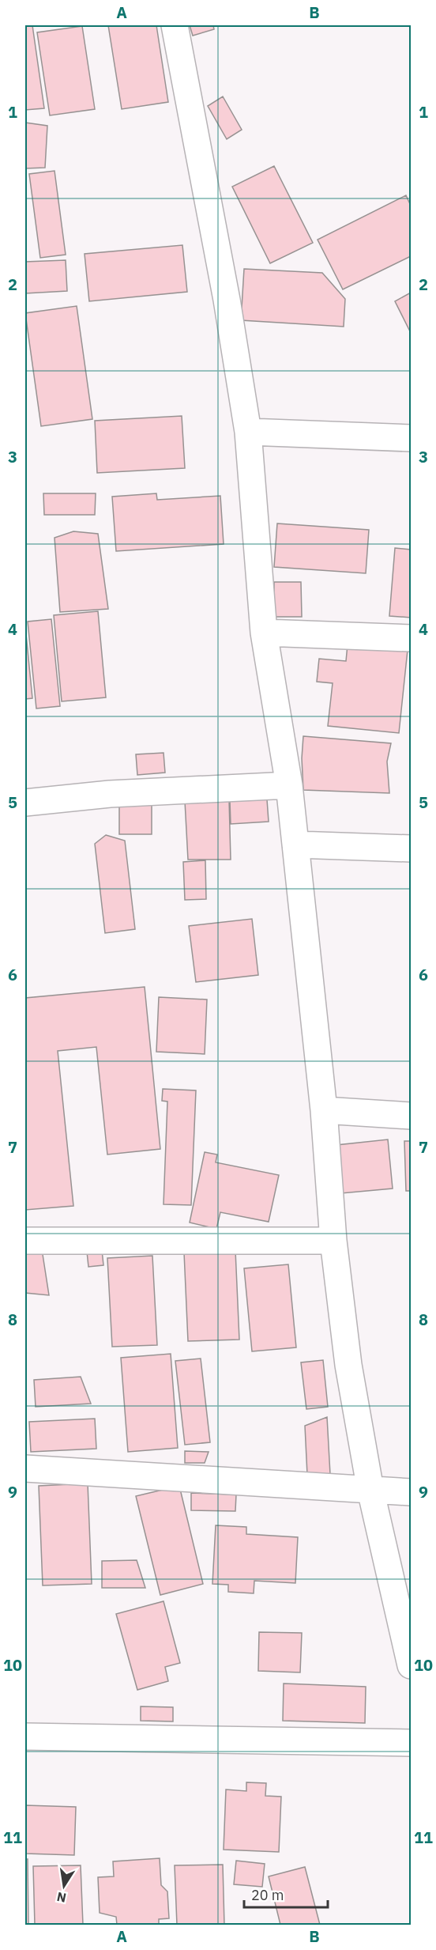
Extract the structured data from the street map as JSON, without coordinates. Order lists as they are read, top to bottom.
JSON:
{
  "scale_bar": "20 m",
  "north": "bottom",
  "grid": {
    "columns": ["A", "B"],
    "rows": [
      "1",
      "2",
      "3",
      "4",
      "5",
      "6",
      "7",
      "8",
      "9",
      "10",
      "11"
    ]
  }
}
